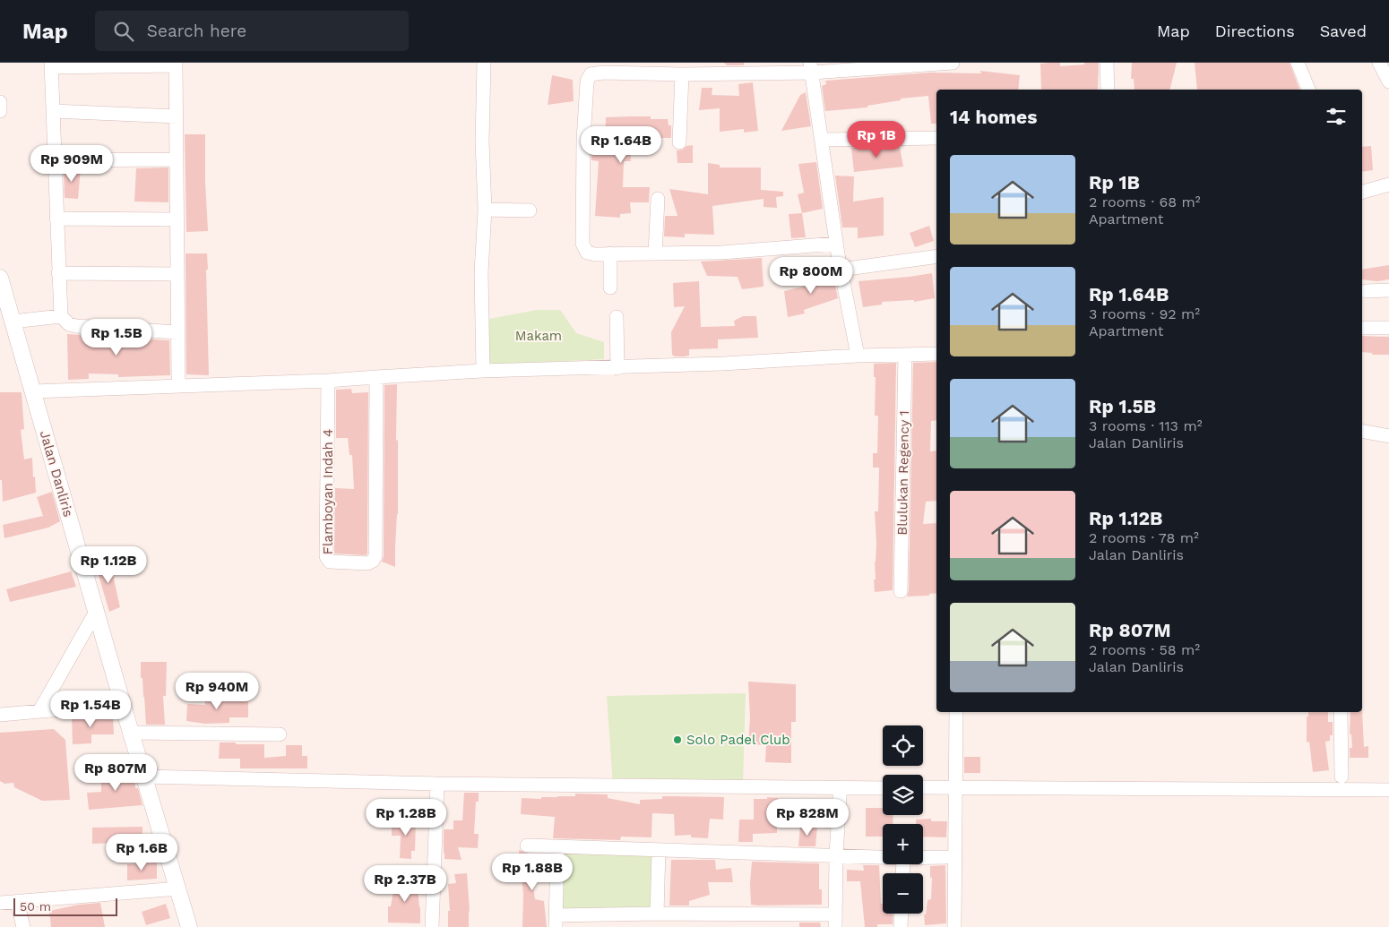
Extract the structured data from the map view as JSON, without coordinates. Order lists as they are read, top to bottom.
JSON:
{
  "streets": {
    "street": ["Blulukan Regency 1", "Jalan Danliris", "Flamboyan Indah 4"]
  },
  "parks": ["Makam"],
  "places": ["Solo Padel Club"],
  "scale_bar": "50 m",
  "page": {
    "header": "Map",
    "search": "Search here",
    "nav": ["Map", "Directions", "Saved"],
    "heading": "14 homes",
    "price": [
      "Rp 1B",
      "Rp 1.64B",
      "Rp 909M",
      "Rp 800M",
      "Rp 1.5B",
      "Rp 1.12B",
      "Rp 940M",
      "Rp 1.54B",
      "Rp 807M",
      "Rp 1.28B",
      "Rp 828M",
      "Rp 1.6B",
      "Rp 1.88B",
      "Rp 2.37B"
    ],
    "list": [
      {
        "name": "Rp 1B",
        "note": "2 rooms · 68 m² · Apartment"
      },
      {
        "name": "Rp 1.64B",
        "note": "3 rooms · 92 m² · Apartment"
      },
      {
        "name": "Rp 1.5B",
        "note": "3 rooms · 113 m² · Jalan Danliris"
      },
      {
        "name": "Rp 1.12B",
        "note": "2 rooms · 78 m² · Jalan Danliris"
      },
      {
        "name": "Rp 807M",
        "note": "2 rooms · 58 m² · Jalan Danliris"
      }
    ],
    "map_buttons": ["+", "−"],
    "scale": "50 m"
  }
}
